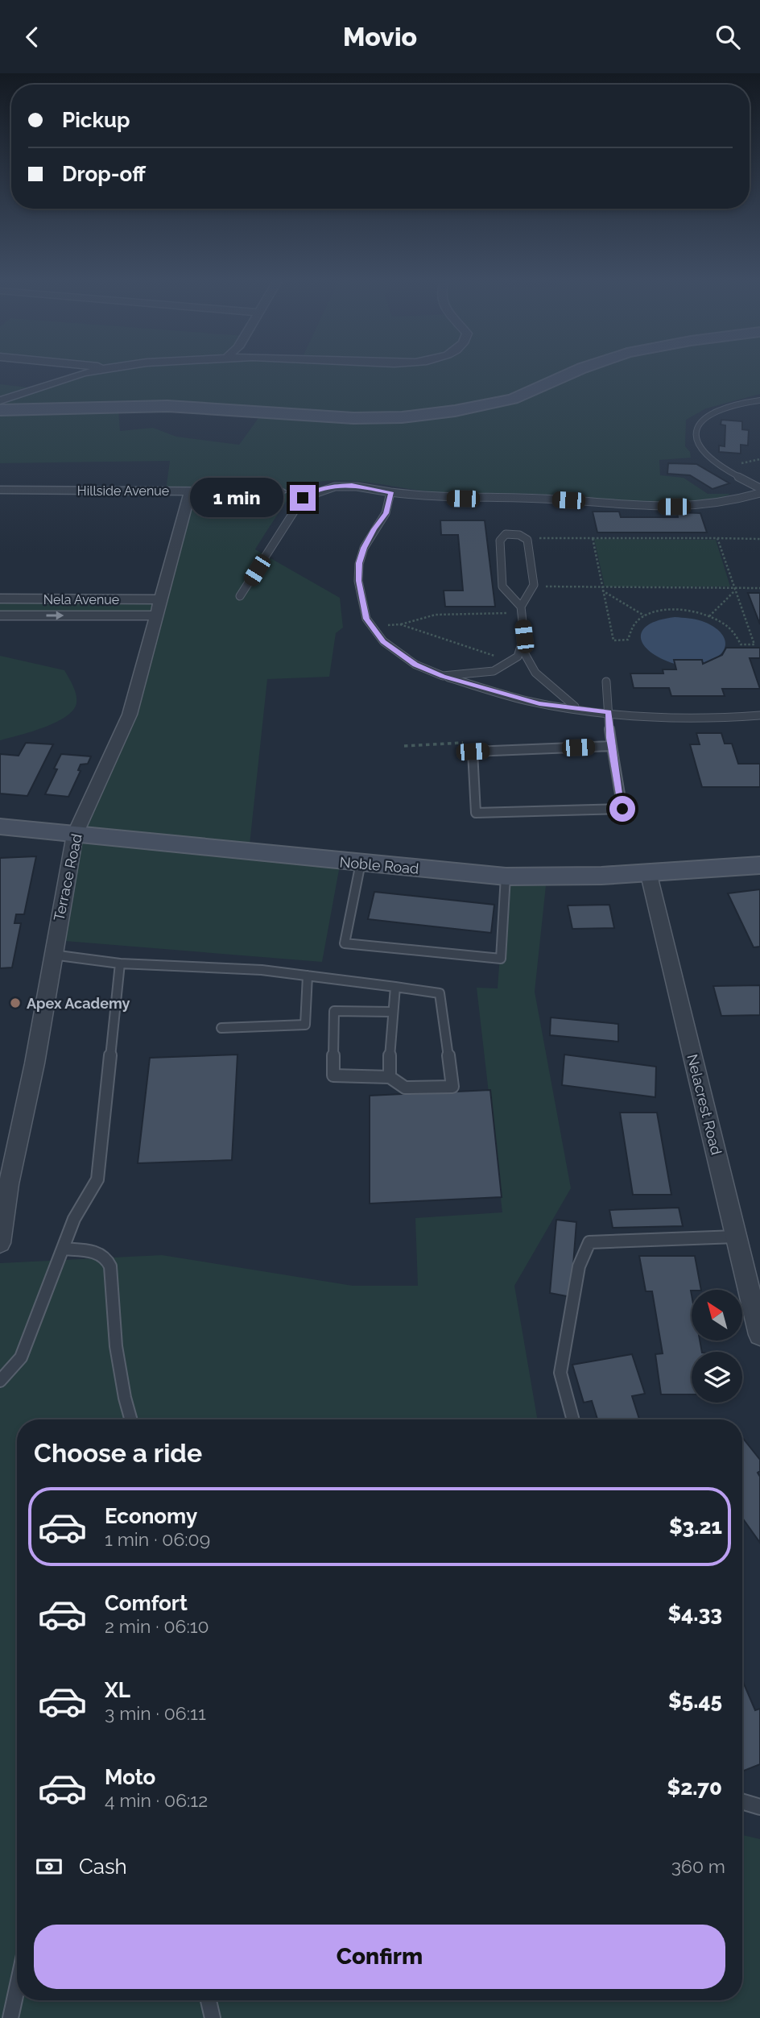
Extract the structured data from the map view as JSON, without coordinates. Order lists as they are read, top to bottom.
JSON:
{
  "streets": {
    "street": [
      "Hillside Avenue",
      "Nela Avenue",
      "Noble Road",
      "Terrace Road",
      "Nelacrest Road"
    ]
  },
  "crossings": [
    ["Hillside Avenue", "Terrace Road"],
    ["Nela Avenue", "Terrace Road"],
    ["Noble Road", "Terrace Road"],
    ["Noble Road", "Nelacrest Road"]
  ],
  "places": ["Apex Academy"],
  "north": "top left",
  "page": {
    "header": "Movio",
    "banner": ["Pickup", "Drop-off"],
    "bubble": "1 min",
    "heading": "Choose a ride",
    "list": [
      {
        "name": "Economy",
        "note": "1 min · 06:09",
        "value": "$3.21"
      },
      {
        "name": "Comfort",
        "note": "2 min · 06:10",
        "value": "$4.33"
      },
      {
        "name": "XL",
        "note": "3 min · 06:11",
        "value": "$5.45"
      },
      {
        "name": "Moto",
        "note": "4 min · 06:12",
        "value": "$2.70"
      }
    ],
    "pay": ["Cash", "360 m"],
    "buttons": "Confirm"
  }
}
